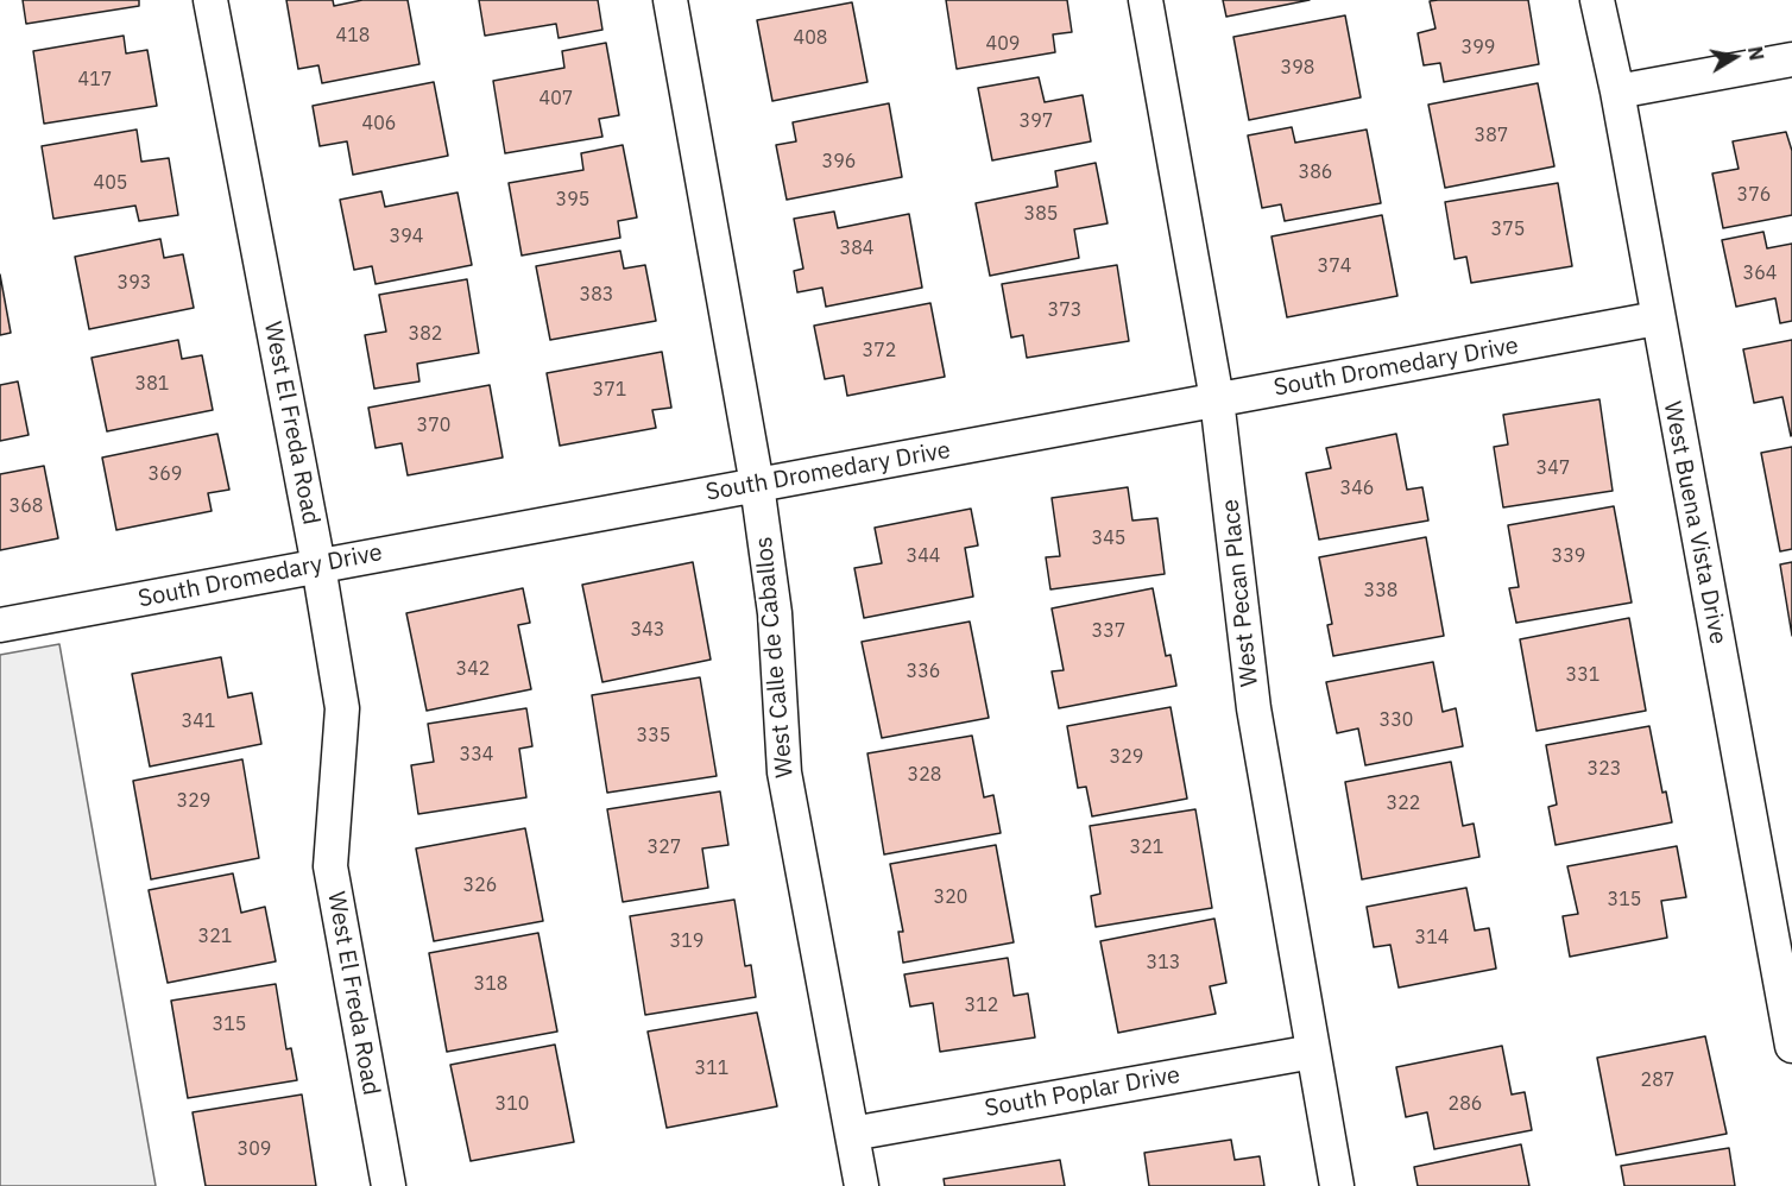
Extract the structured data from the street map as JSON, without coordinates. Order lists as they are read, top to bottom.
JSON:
{
  "streets": {
    "street": [
      "South Dromedary Drive",
      "West El Freda Road",
      "West Buena Vista Drive",
      "West Pecan Place",
      "West Calle de Caballos",
      "South Poplar Drive"
    ]
  },
  "crossings": [
    ["South Dromedary Drive", "West El Freda Road"],
    ["South Dromedary Drive", "West Buena Vista Drive"],
    ["South Dromedary Drive", "West Pecan Place"],
    ["South Dromedary Drive", "West Calle de Caballos"],
    ["West Pecan Place", "South Poplar Drive"],
    ["West Calle de Caballos", "South Poplar Drive"]
  ],
  "house_numbers": [
    "418",
    "408",
    "409",
    "399",
    "398",
    "417",
    "407",
    "397",
    "406",
    "387",
    "396",
    "386",
    "405",
    "376",
    "395",
    "385",
    "375",
    "394",
    "384",
    "374",
    "364",
    "393",
    "383",
    "373",
    "382",
    "372",
    "381",
    "371",
    "370",
    "347",
    "369",
    "346",
    "368",
    "345",
    "344",
    "339",
    "338",
    "343",
    "337",
    "342",
    "336",
    "331",
    "330",
    "341",
    "335",
    "334",
    "329",
    "323",
    "328",
    "329",
    "322",
    "327",
    "321",
    "326",
    "320",
    "315",
    "321",
    "314",
    "319",
    "313",
    "318",
    "312",
    "315",
    "311",
    "287",
    "310",
    "286",
    "309"
  ],
  "north": "right"
}
